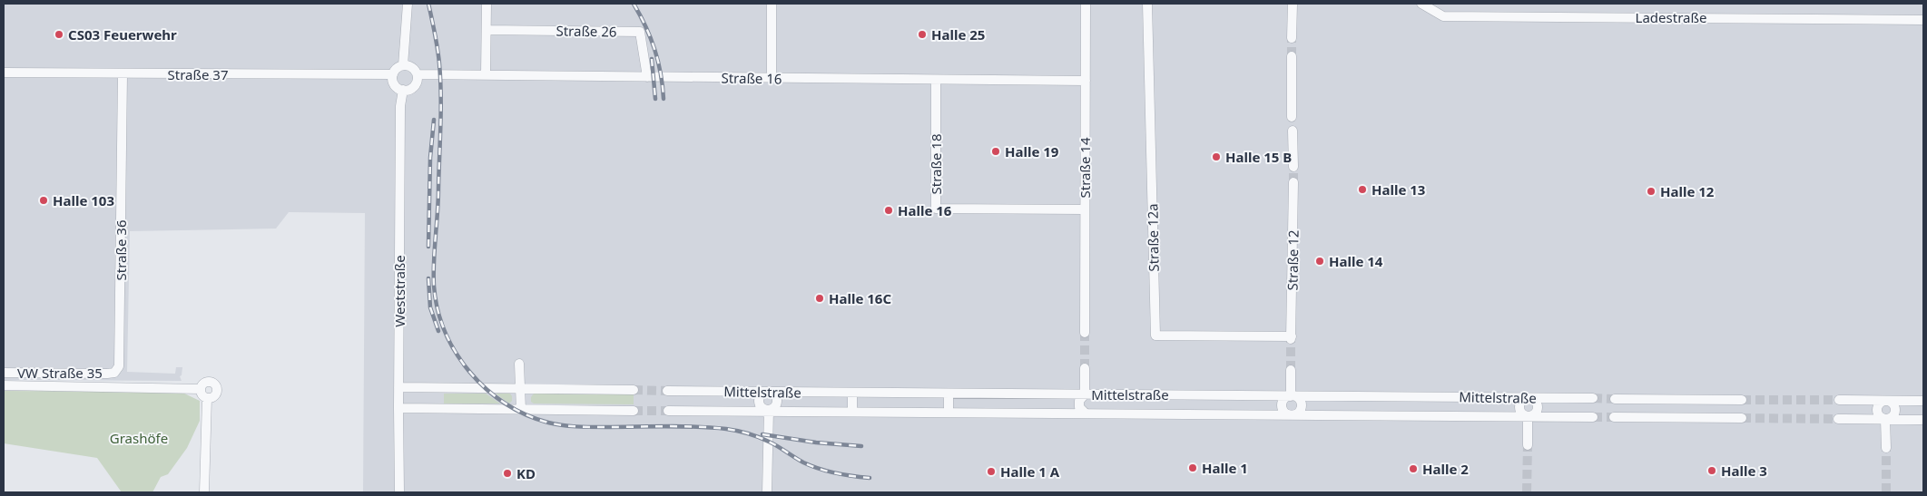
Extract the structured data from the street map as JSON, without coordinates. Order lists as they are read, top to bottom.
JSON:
{
  "streets": {
    "street": [
      "Ladestraße",
      "Straße 26",
      "Straße 37",
      "Straße 16",
      "Straße 18",
      "Straße 14",
      "Straße 12a",
      "Straße 36",
      "Straße 12",
      "Weststraße",
      "VW Straße 35",
      "Mittelstraße"
    ]
  },
  "crossings": [
    ["Straße 26", "Straße 16"],
    ["Straße 37", "Straße 16"],
    ["Straße 37", "Straße 36"],
    ["Straße 37", "Weststraße"],
    ["Straße 16", "Straße 18"],
    ["Straße 16", "Straße 14"],
    ["Straße 16", "Weststraße"],
    ["Straße 18", "Straße 14"],
    ["Straße 12a", "Straße 12"],
    ["Straße 36", "VW Straße 35"]
  ],
  "parks": ["Grashöfe"],
  "places": [
    "CS03 Feuerwehr",
    "Halle 25",
    "Halle 19",
    "Halle 15 B",
    "Halle 13",
    "Halle 12",
    "Halle 103",
    "Halle 16",
    "Halle 14",
    "Halle 16C",
    "Halle 1",
    "Halle 2",
    "Halle 3",
    "Halle 1 A",
    "KD"
  ]
}
